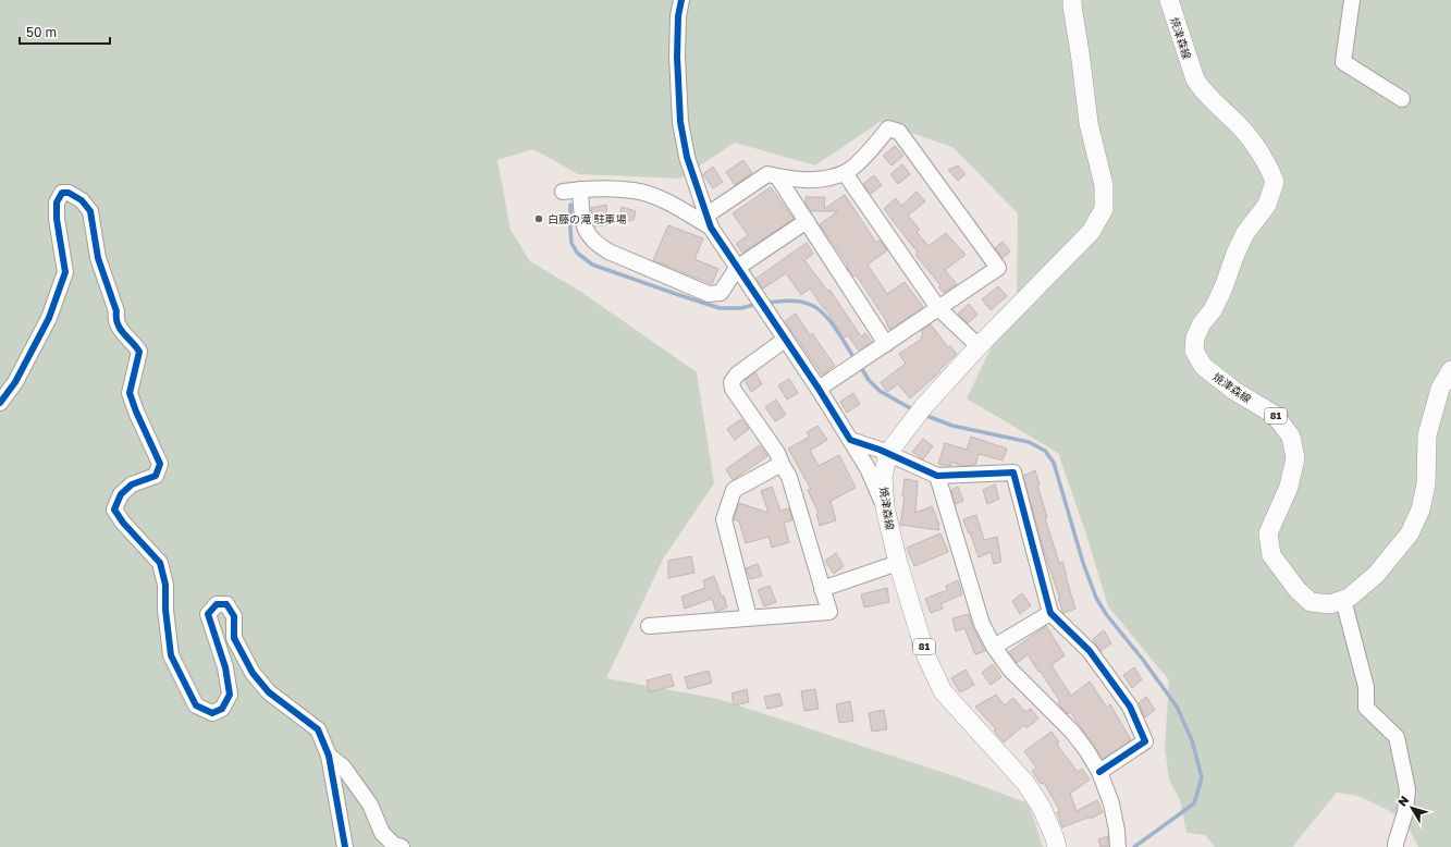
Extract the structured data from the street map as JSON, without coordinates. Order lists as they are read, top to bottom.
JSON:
{
  "streets": {
    "main road": ["焼津森線", "81"]
  },
  "places": ["白藤の滝 駐車場"],
  "scale_bar": "50 m",
  "north": "top left"
}
